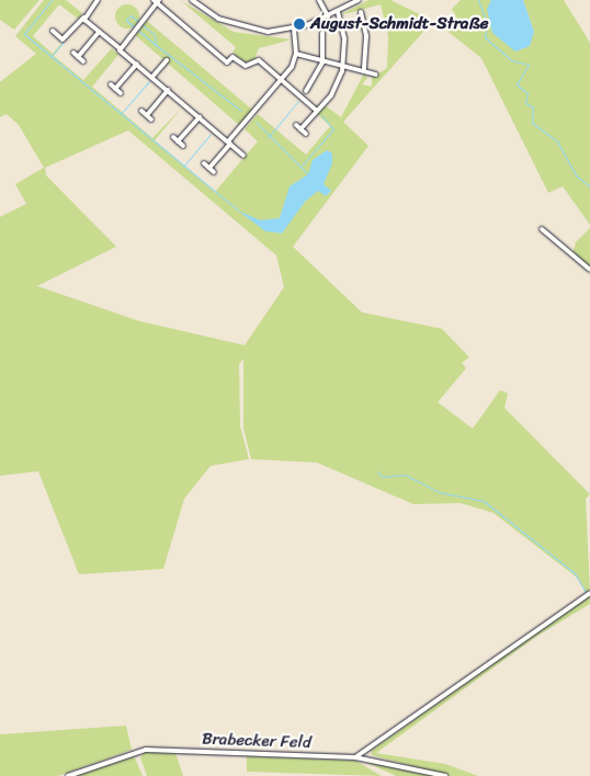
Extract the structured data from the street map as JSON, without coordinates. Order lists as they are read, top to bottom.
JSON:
{
  "streets": {
    "street": ["Brabecker Feld"]
  },
  "places": ["August-Schmidt-Straße"]
}
